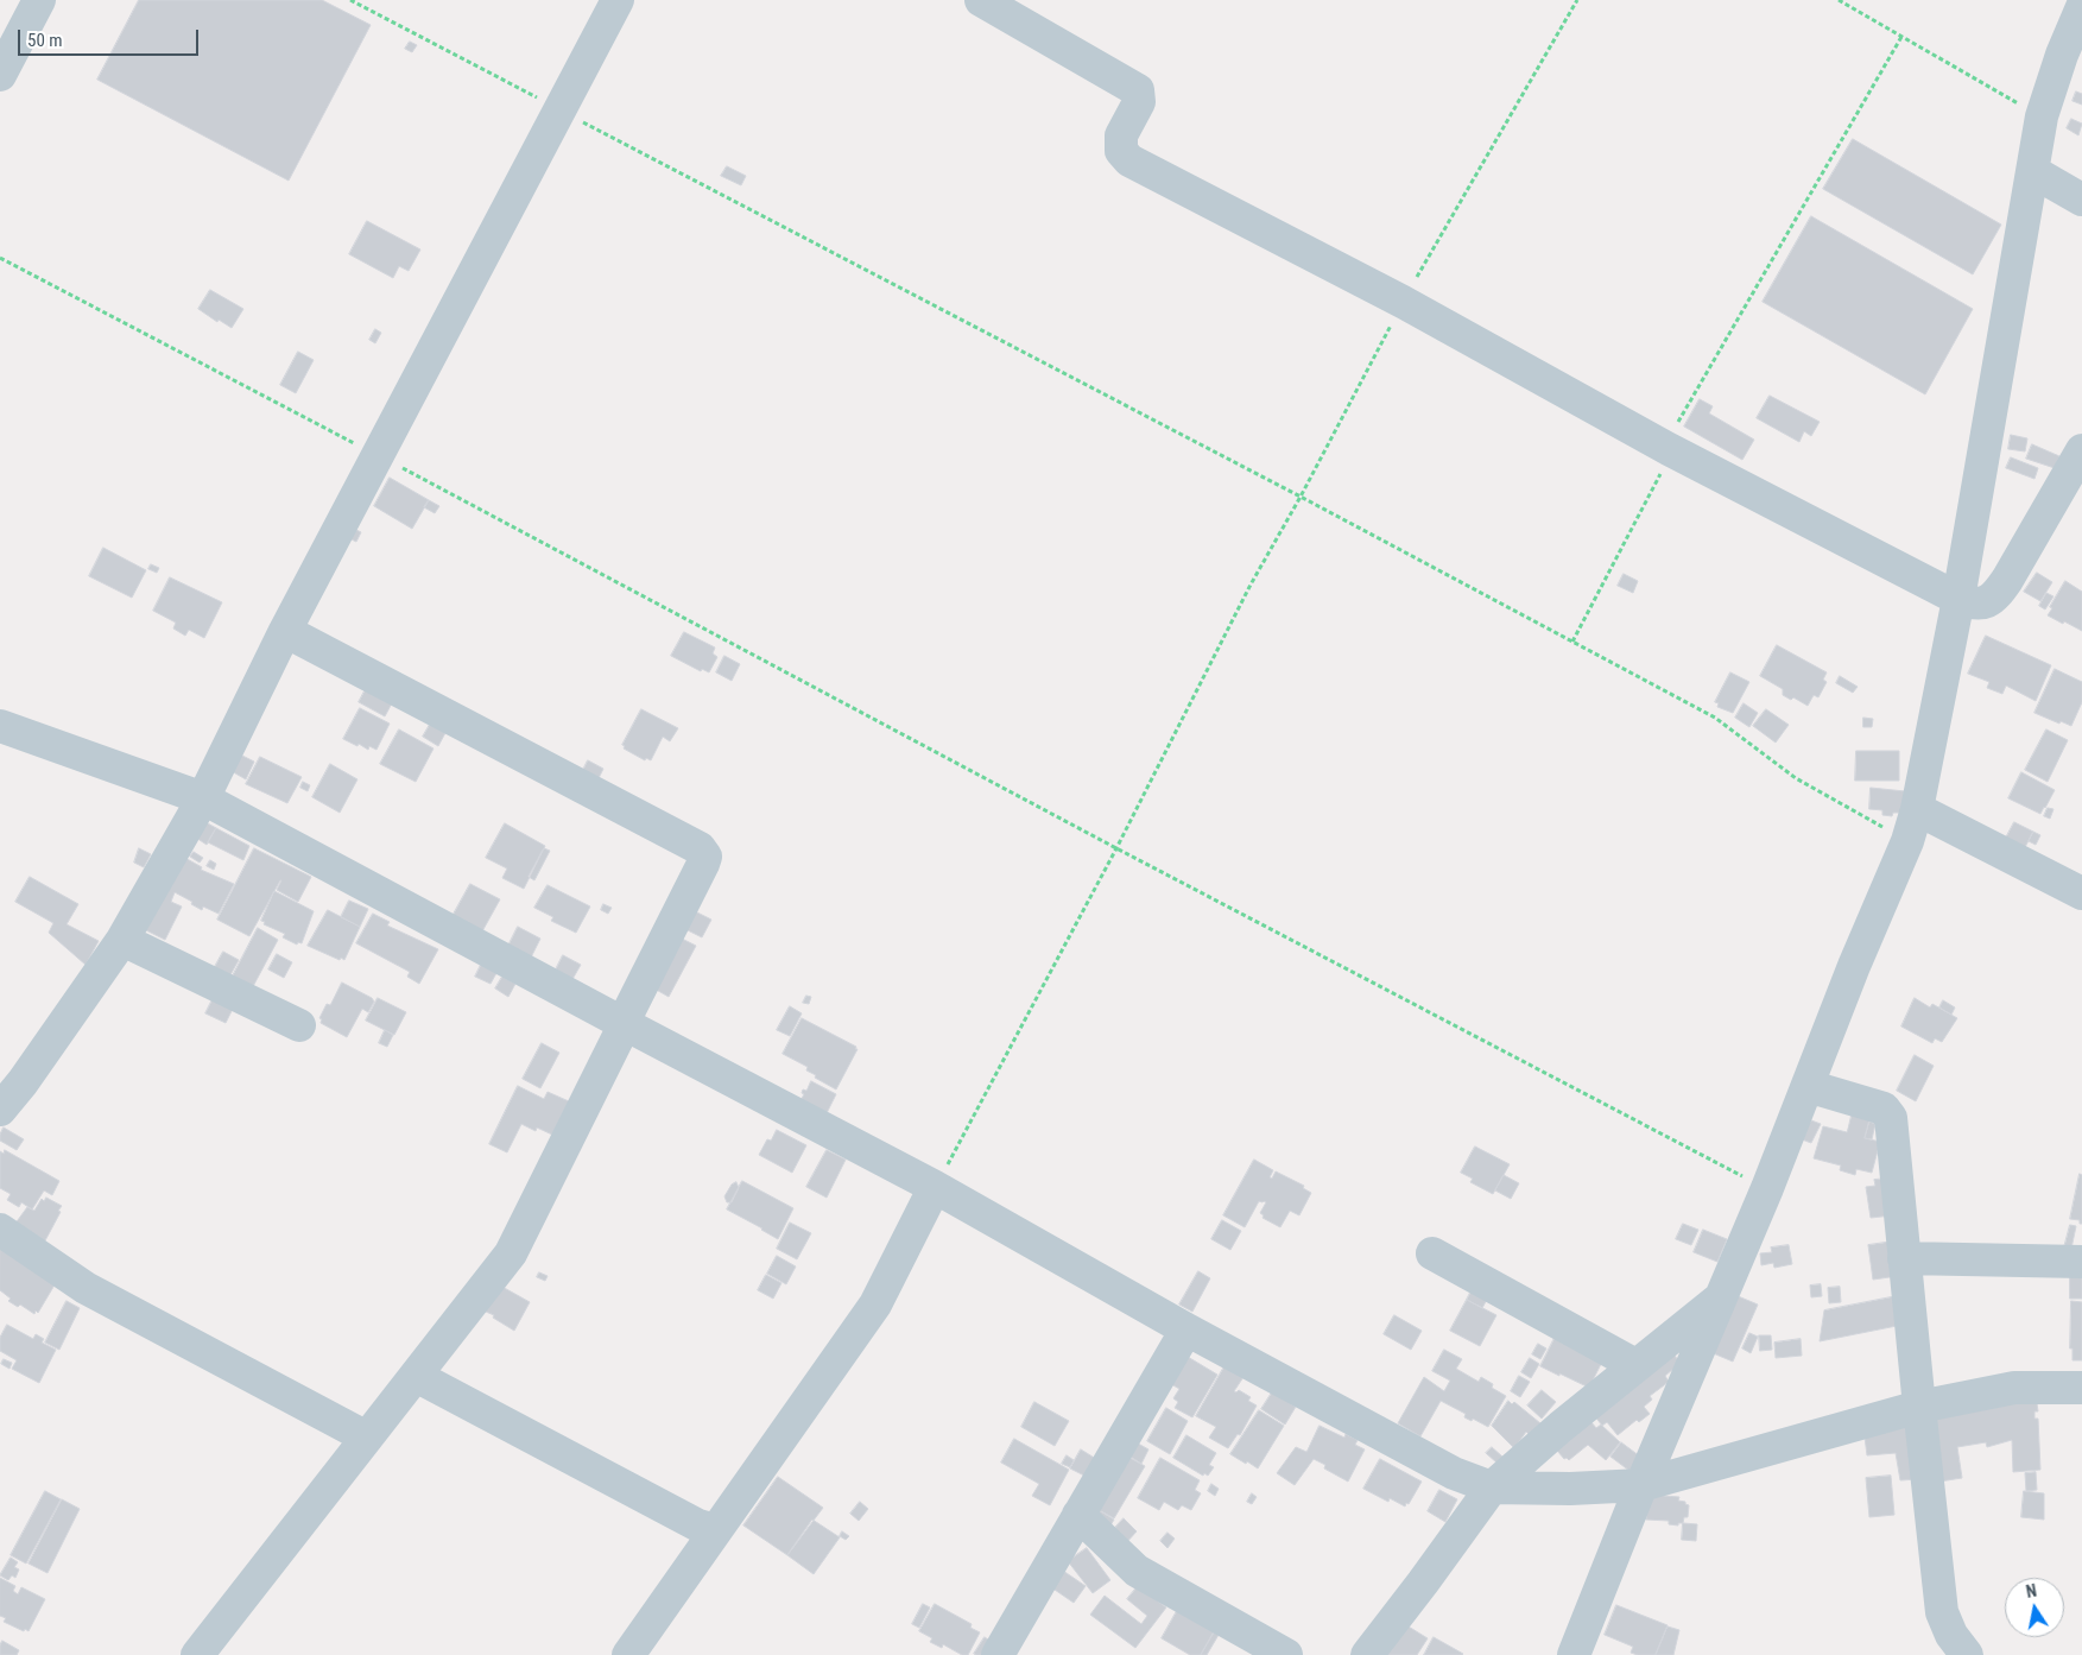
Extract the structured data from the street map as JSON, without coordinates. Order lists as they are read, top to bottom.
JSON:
{
  "scale_bar": "50 m",
  "north": "top"
}
